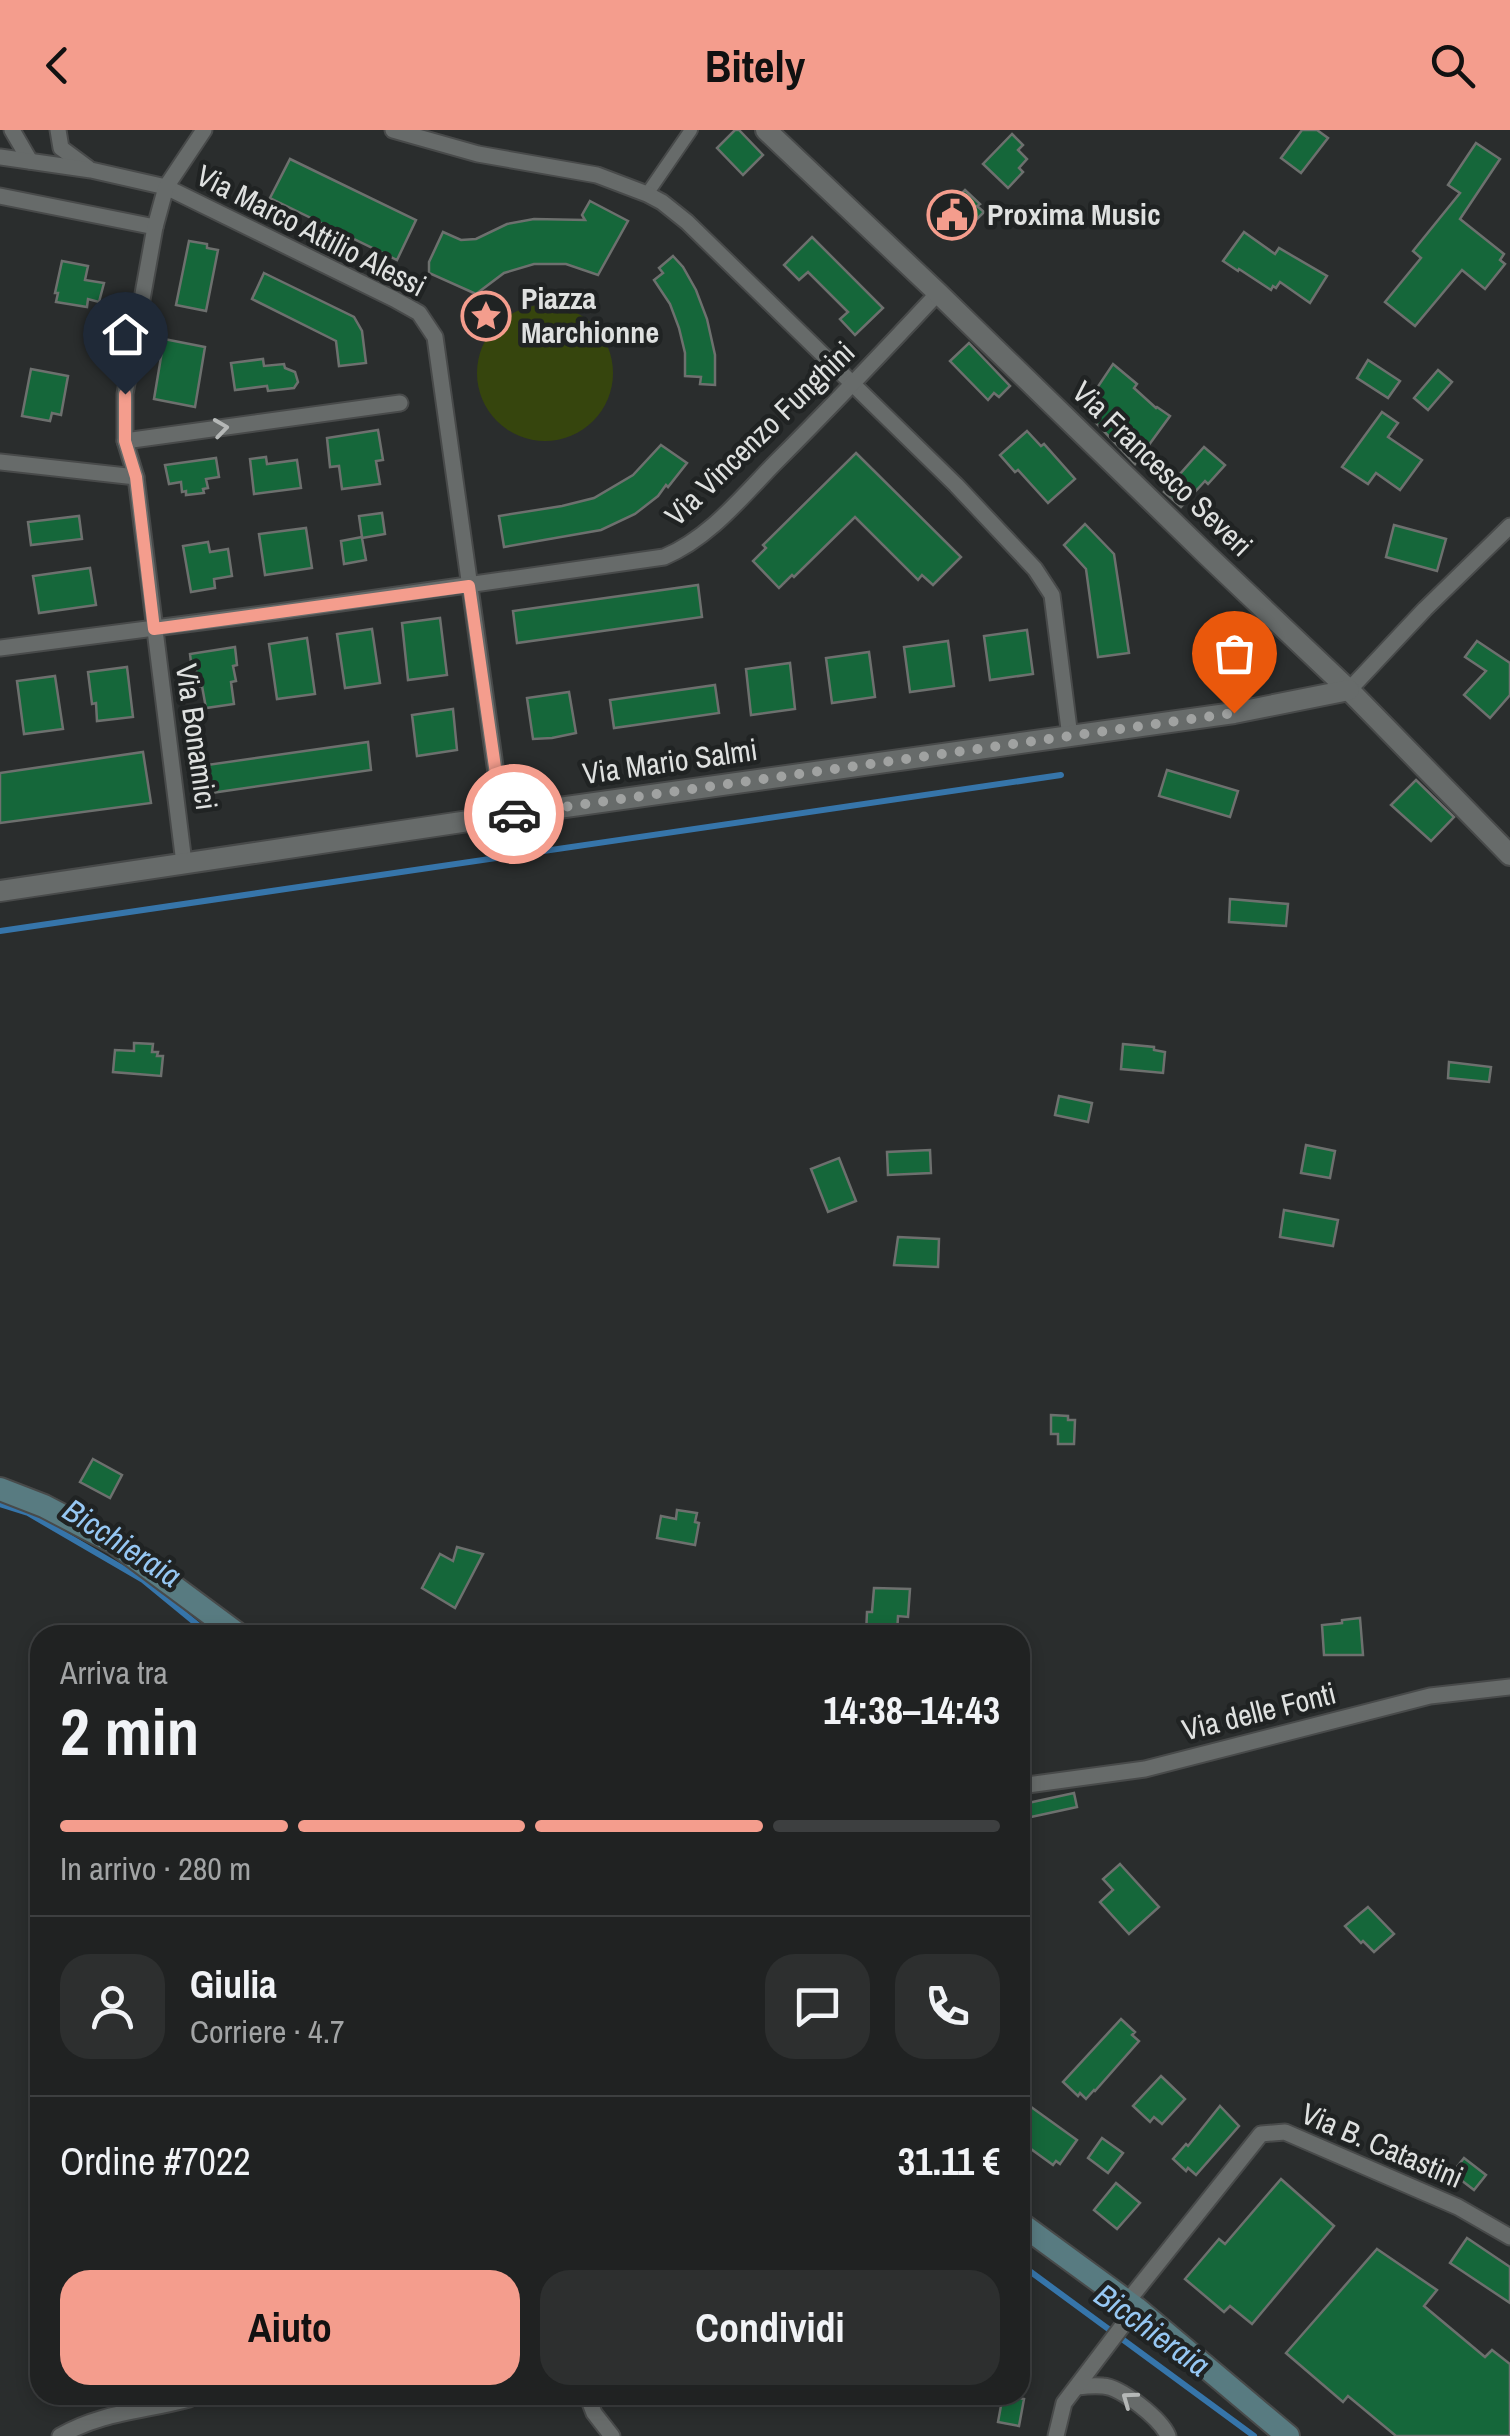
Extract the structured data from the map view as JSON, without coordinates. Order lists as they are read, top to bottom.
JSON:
{
  "streets": {
    "street": [
      "Via Marco Attilio Alessi",
      "Via Vincenzo Funghini",
      "Via Francesco Severi",
      "Via Bonamici",
      "Via Mario Salmi",
      "Via delle Fonti",
      "Via B. Catastini"
    ]
  },
  "crossings": [
    ["Via Marco Attilio Alessi", "Via Vincenzo Funghini"],
    ["Via Marco Attilio Alessi", "Via Bonamici"],
    ["Via Marco Attilio Alessi", "Via Mario Salmi"],
    ["Via Vincenzo Funghini", "Via Francesco Severi"],
    ["Via Vincenzo Funghini", "Via Bonamici"],
    ["Via Francesco Severi", "Via Mario Salmi"],
    ["Via Bonamici", "Via Mario Salmi"]
  ],
  "water": ["Bicchieraia"],
  "places": {
    "public building": ["Proxima Music"],
    "place": ["Piazza Marchionne"]
  },
  "page": {
    "header": "Bitely",
    "heading": ["2 min", "Arriva tra", "14:38–14:43"],
    "panel": [
      "Giulia",
      "Corriere · 4.7",
      "Ordine #7022",
      "31.11 €"
    ],
    "bar": "In arrivo · 280 m",
    "buttons": ["Aiuto", "Condividi"]
  }
}
